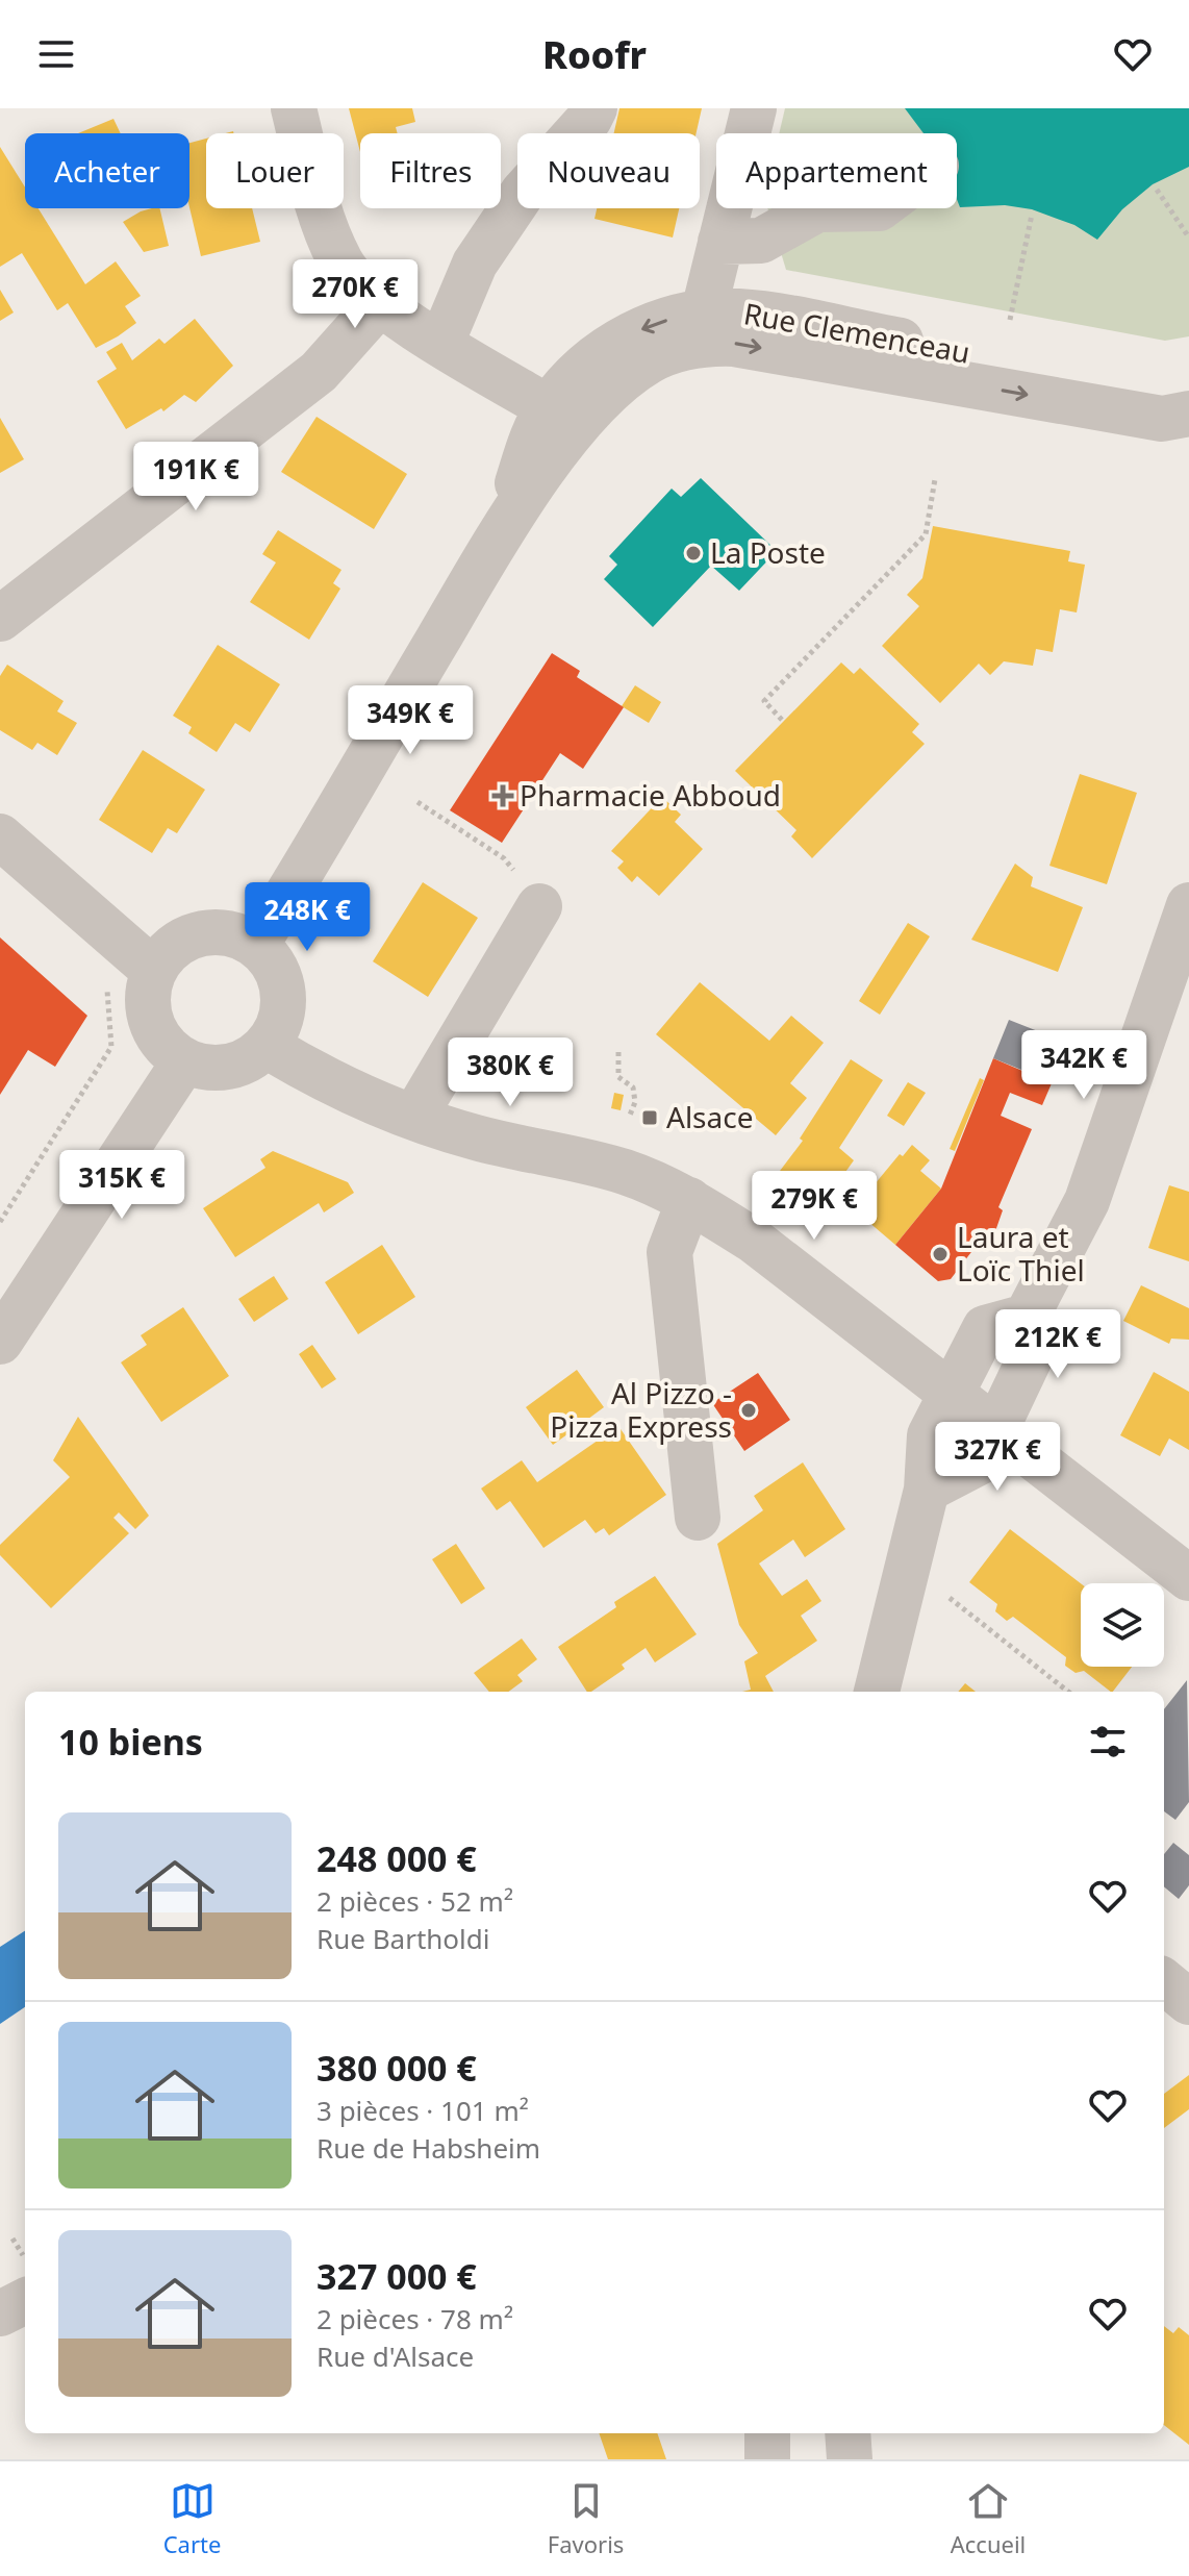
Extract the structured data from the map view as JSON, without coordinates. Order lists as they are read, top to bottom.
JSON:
{
  "streets": {
    "street": ["Rue Clemenceau"]
  },
  "places": {
    "other": ["La Poste", "Laura et Loïc Thiel", "Al Pizzo - Pizza Express"],
    "health": ["Pharmacie Abboud"],
    "transit": ["Alsace"]
  },
  "page": {
    "header": "Roofr",
    "chip": [
      "Acheter",
      "Louer",
      "Filtres",
      "Nouveau",
      "Appartement"
    ],
    "price": [
      "270K €",
      "191K €",
      "349K €",
      "248K €",
      "342K €",
      "380K €",
      "315K €",
      "279K €",
      "212K €",
      "327K €"
    ],
    "heading": "10 biens",
    "list": [
      {
        "name": "248 000 €",
        "note": "2 pièces · 52 m² · Rue Bartholdi"
      },
      {
        "name": "380 000 €",
        "note": "3 pièces · 101 m² · Rue de Habsheim"
      },
      {
        "name": "327 000 €",
        "note": "2 pièces · 78 m² · Rue d'Alsace"
      }
    ],
    "tabs": ["Carte", "Favoris", "Accueil"]
  }
}
